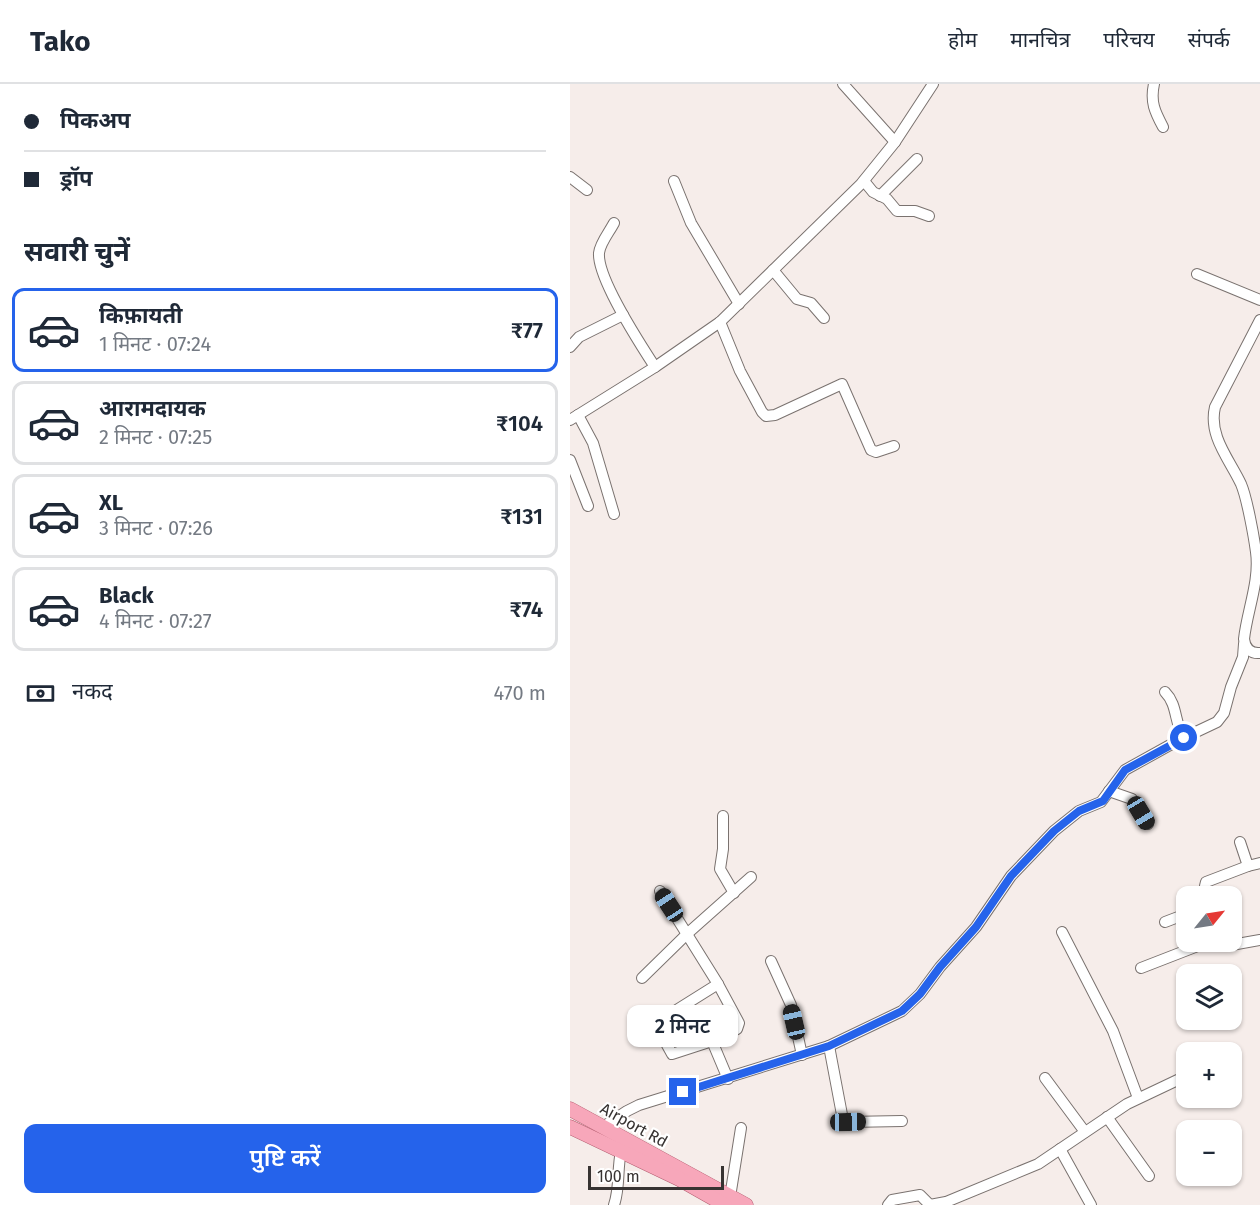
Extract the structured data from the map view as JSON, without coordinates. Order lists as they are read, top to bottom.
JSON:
{
  "streets": {
    "main road": ["Airport Rd"]
  },
  "scale_bar": "100 m",
  "north": "top right",
  "page": {
    "header": "Tako",
    "nav": [
      "होम",
      "मानचित्र",
      "परिचय",
      "संपर्क"
    ],
    "banner": ["पिकअप", "ड्रॉप"],
    "heading": "सवारी चुनें",
    "list": [
      {
        "name": "किफ़ायती",
        "note": "1 मिनट · 07:24",
        "value": "₹77"
      },
      {
        "name": "आरामदायक",
        "note": "2 मिनट · 07:25",
        "value": "₹104"
      },
      {
        "name": "XL",
        "note": "3 मिनट · 07:26",
        "value": "₹131"
      },
      {
        "name": "Black",
        "note": "4 मिनट · 07:27",
        "value": "₹74"
      }
    ],
    "pay": ["नकद", "470 m"],
    "map_buttons": ["+", "−"],
    "bubble": "2 मिनट",
    "buttons": "पुष्टि करें",
    "scale": "100 m"
  }
}
